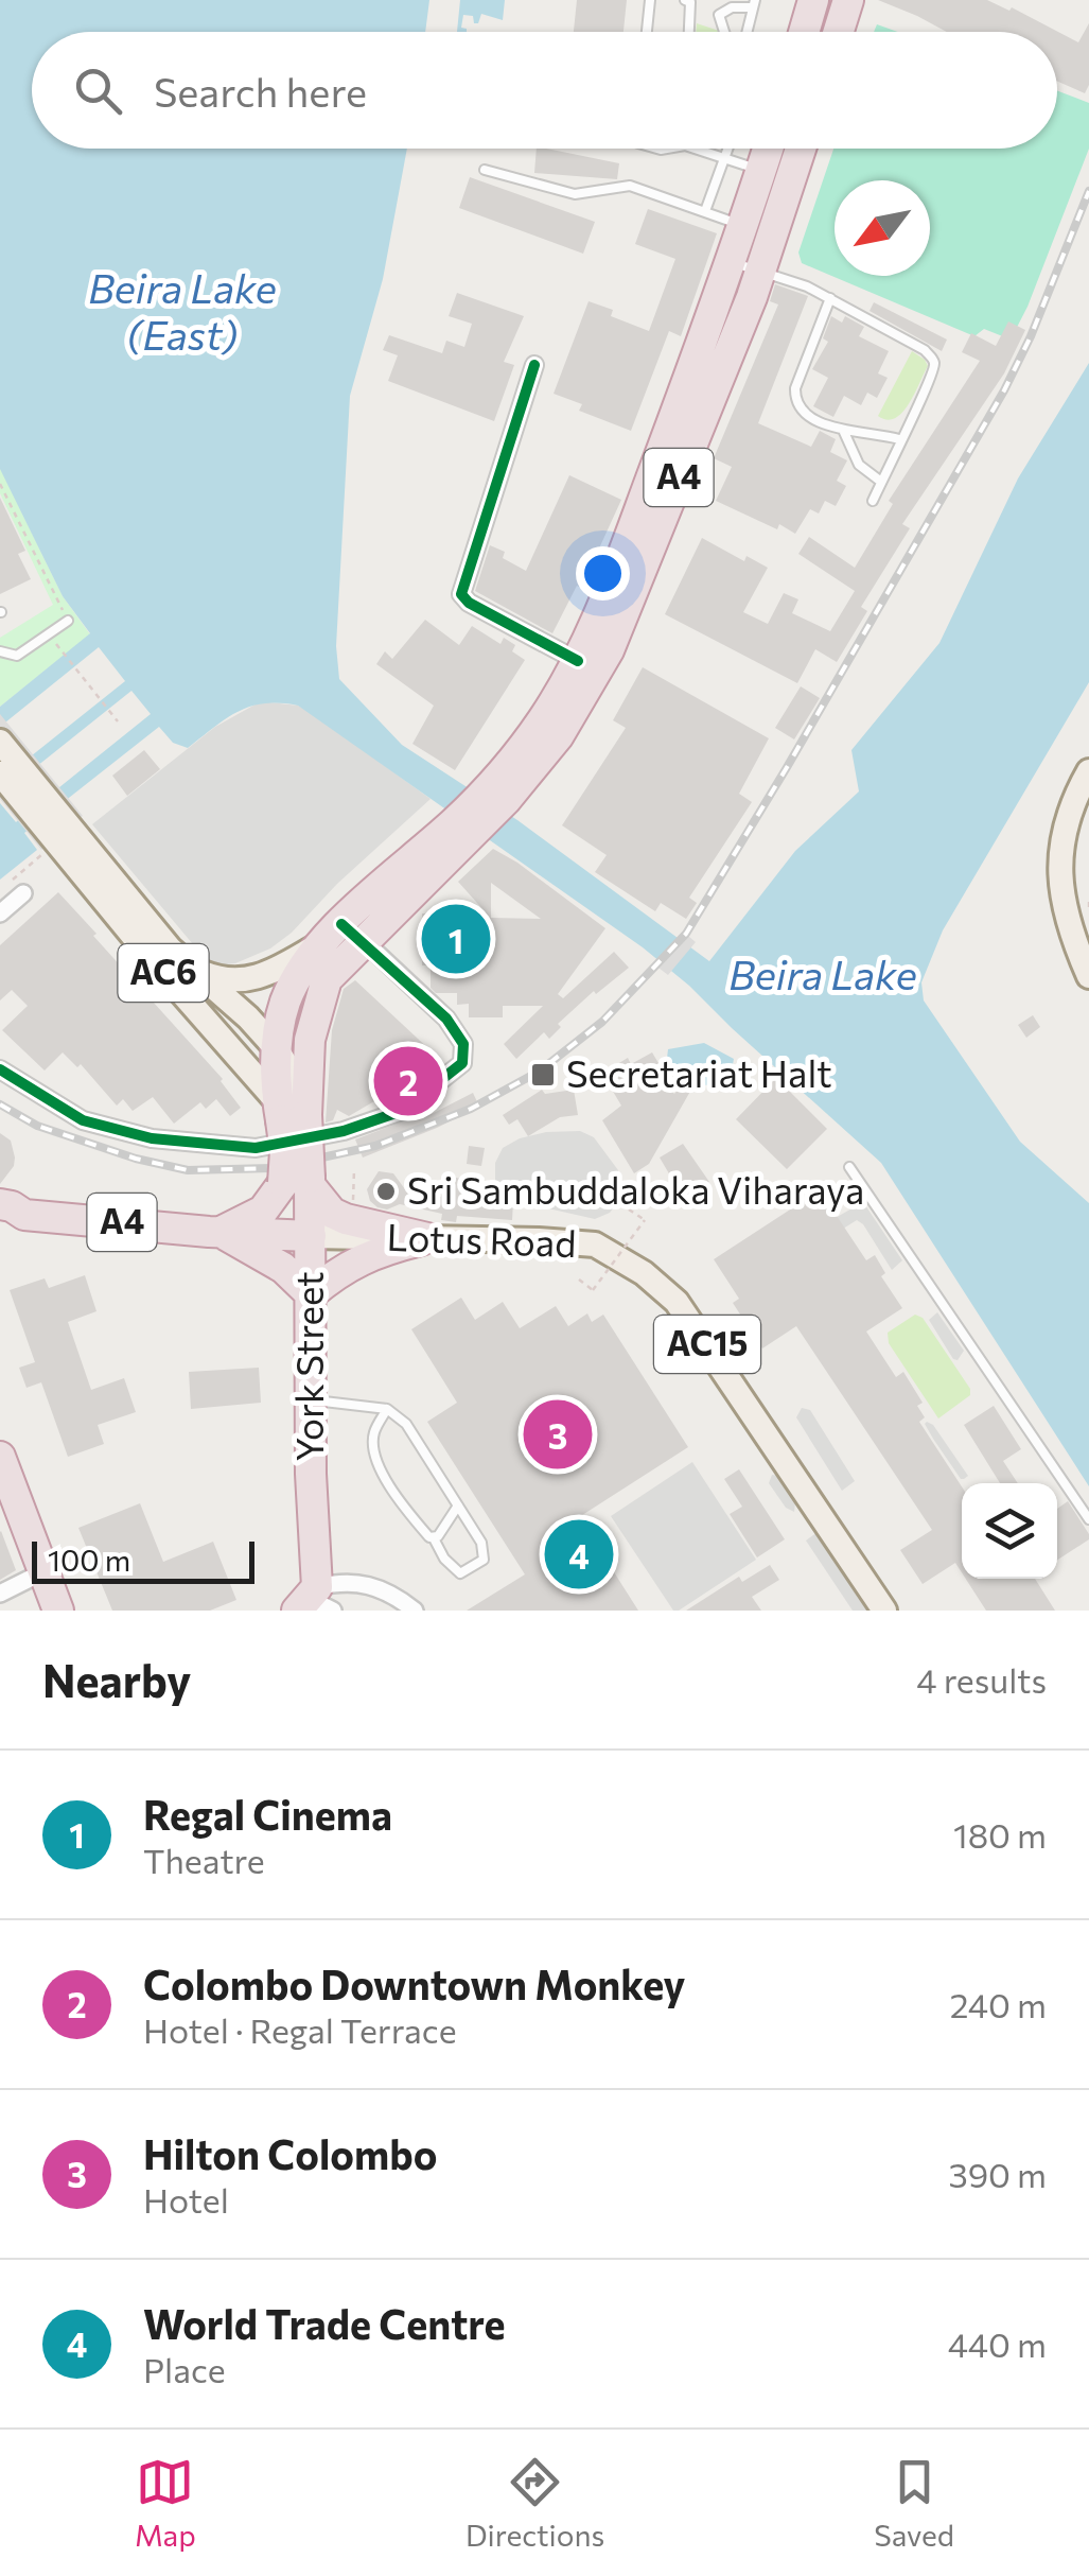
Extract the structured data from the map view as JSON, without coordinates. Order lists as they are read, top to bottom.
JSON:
{
  "streets": {
    "highway": ["A4", "Lotus Road", "York Street"],
    "main road": ["AC6", "AC15"]
  },
  "crossings": [
    ["AC6", "York Street"],
    ["Lotus Road", "York Street"]
  ],
  "water": ["Beira Lake (East)", "Beira Lake"],
  "places": {
    "transit": ["Secretariat Halt"],
    "other": ["Sri Sambuddaloka Viharaya"]
  },
  "scale_bar": "100 m",
  "north": "bottom left",
  "page": {
    "search": "Search here",
    "pins": [
      "1",
      "2",
      "3",
      "4"
    ],
    "scale": "100 m",
    "heading": ["Nearby", "4 results"],
    "list": [
      {
        "mark": "1",
        "name": "Regal Cinema",
        "note": "Theatre",
        "value": "180 m"
      },
      {
        "mark": "2",
        "name": "Colombo Downtown Monkey",
        "note": "Hotel · Regal Terrace",
        "value": "240 m"
      },
      {
        "mark": "3",
        "name": "Hilton Colombo",
        "note": "Hotel",
        "value": "390 m"
      },
      {
        "mark": "4",
        "name": "World Trade Centre",
        "note": "Place",
        "value": "440 m"
      }
    ],
    "nav": ["Map", "Directions", "Saved"]
  }
}
